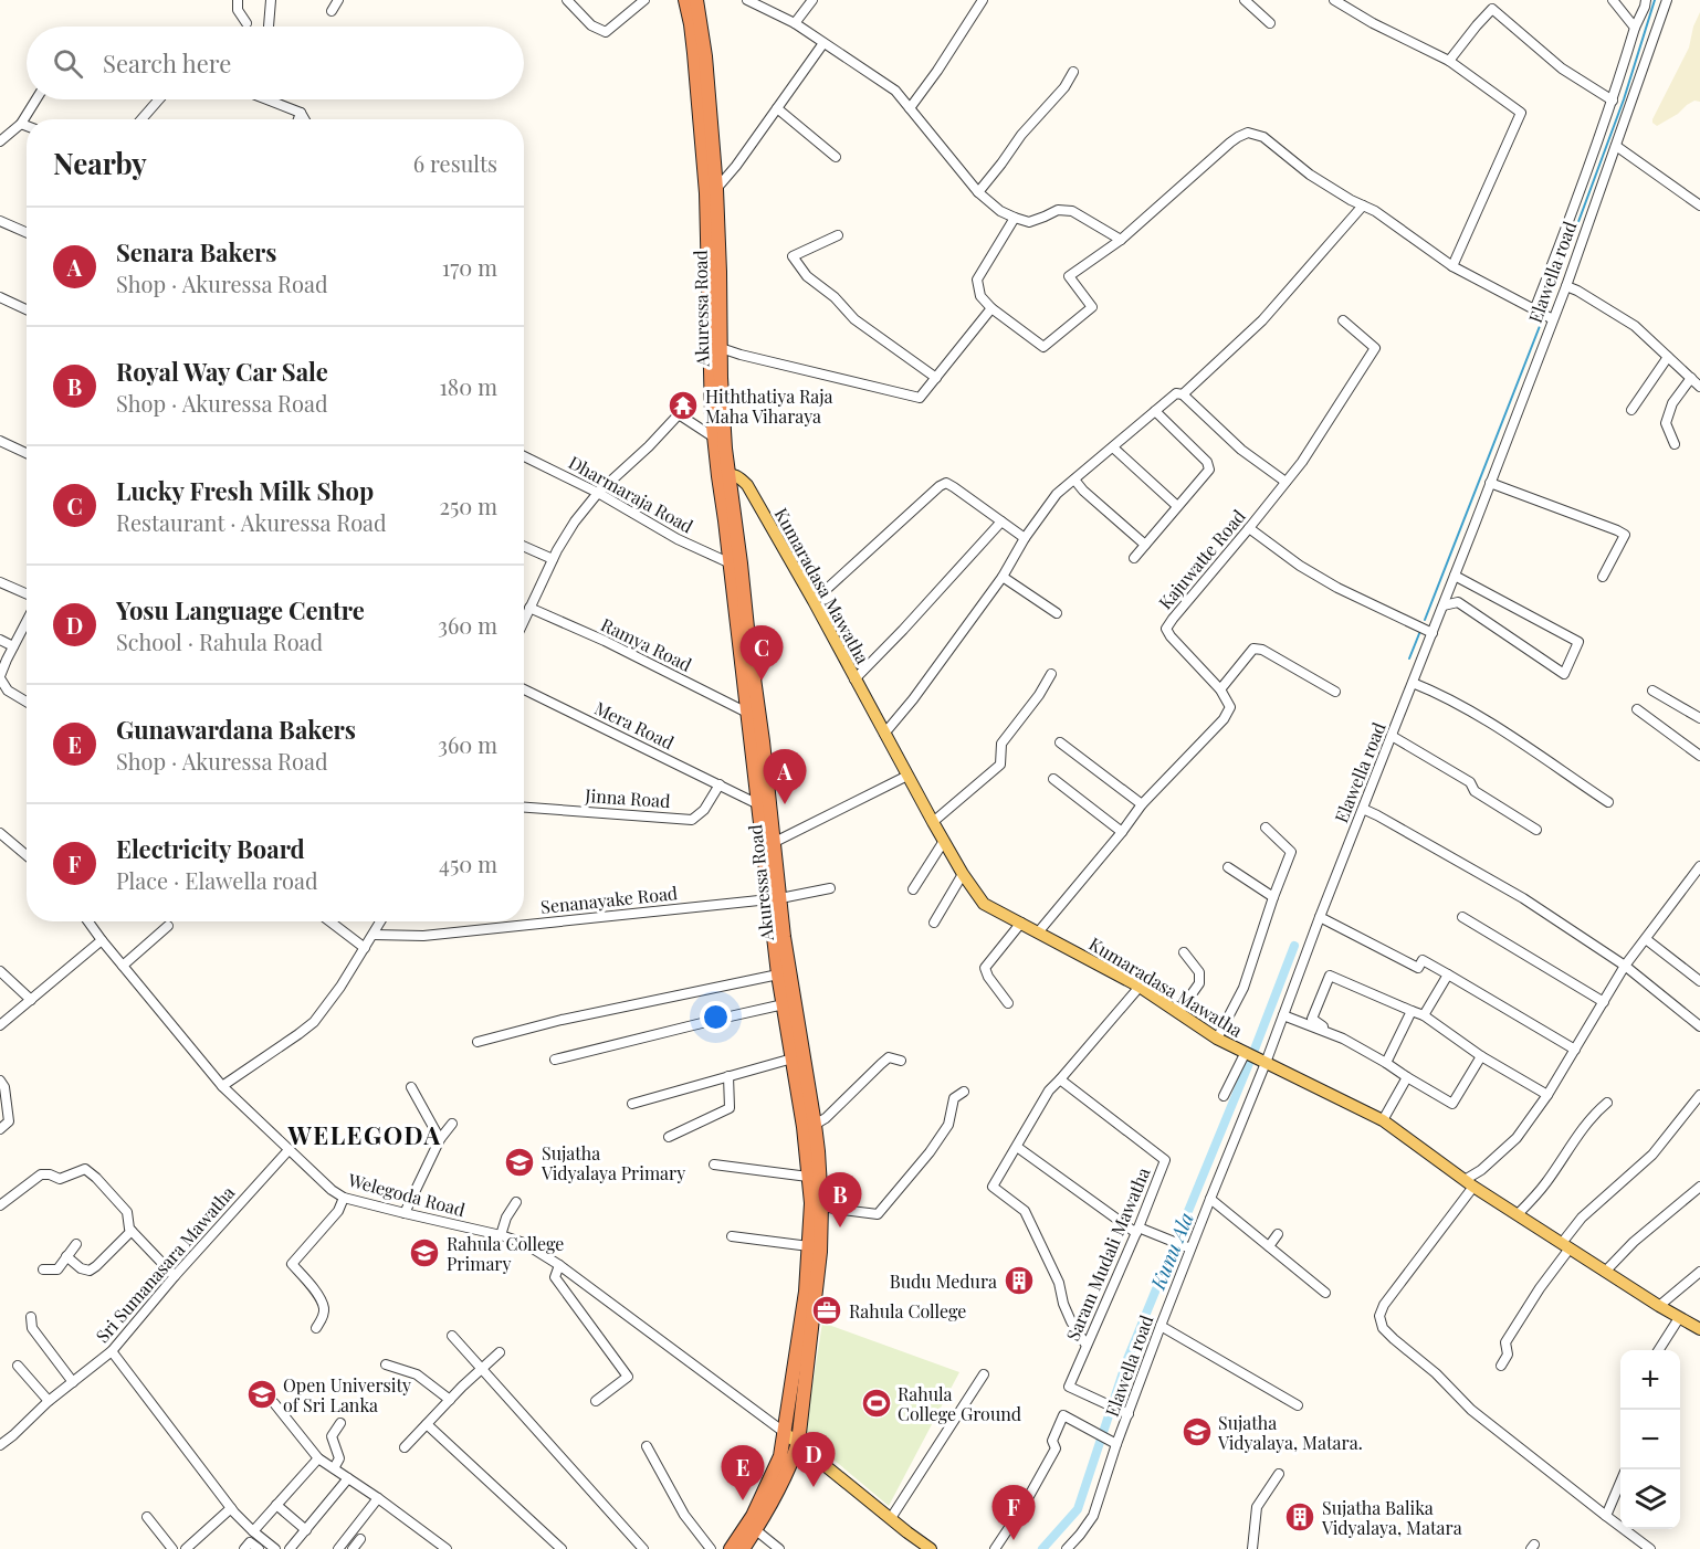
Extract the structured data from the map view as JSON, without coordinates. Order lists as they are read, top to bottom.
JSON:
{
  "streets": {
    "highway": ["Akuressa Road"],
    "main road": ["Kumaradasa Mawatha"],
    "street": [
      "Elawella road",
      "Dharmaraja Road",
      "Kajuwatte Road",
      "Ramya Road",
      "Mera Road",
      "Jinna Road",
      "Senanayake Road",
      "Welegoda Road",
      "Saram Mudali Mawatha",
      "Sri Sumanasara Mawatha"
    ]
  },
  "crossings": [
    ["Elawella road", "Kumaradasa Mawatha"],
    ["Elawella road", "Saram Mudali Mawatha"],
    ["Akuressa Road", "Dharmaraja Road"],
    ["Akuressa Road", "Kumaradasa Mawatha"],
    ["Akuressa Road", "Ramya Road"],
    ["Akuressa Road", "Mera Road"],
    ["Akuressa Road", "Senanayake Road"],
    ["Akuressa Road", "Welegoda Road"],
    ["Mera Road", "Jinna Road"],
    ["Welegoda Road", "Sri Sumanasara Mawatha"]
  ],
  "districts": ["WELEGODA"],
  "water": ["Kunu Ala"],
  "places": {
    "temple": ["Hiththatiya Raja Maha Viharaya"],
    "school or university": [
      "Sujatha Vidyalaya Primary",
      "Rahula College Primary",
      "Open University of Sri Lanka",
      "Sujatha Vidyalaya, Matara."
    ],
    "building": ["Budu Medura", "Sujatha Balika Vidyalaya, Matara"],
    "office": ["Rahula College"],
    "sports": ["Rahula College Ground"]
  },
  "page": {
    "search": "Search here",
    "heading": ["Nearby", "6 results"],
    "list": [
      {
        "mark": "A",
        "name": "Senara Bakers",
        "note": "Shop · Akuressa Road",
        "value": "170 m"
      },
      {
        "mark": "B",
        "name": "Royal Way Car Sale",
        "note": "Shop · Akuressa Road",
        "value": "180 m"
      },
      {
        "mark": "C",
        "name": "Lucky Fresh Milk Shop",
        "note": "Restaurant · Akuressa Road",
        "value": "250 m"
      },
      {
        "mark": "D",
        "name": "Yosu Language Centre",
        "note": "School · Rahula Road",
        "value": "360 m"
      },
      {
        "mark": "E",
        "name": "Gunawardana Bakers",
        "note": "Shop · Akuressa Road",
        "value": "360 m"
      },
      {
        "mark": "F",
        "name": "Electricity Board",
        "note": "Place · Elawella road",
        "value": "450 m"
      }
    ],
    "pins": [
      "C",
      "A",
      "B",
      "D",
      "E",
      "F"
    ],
    "map_buttons": ["+", "−"]
  }
}
